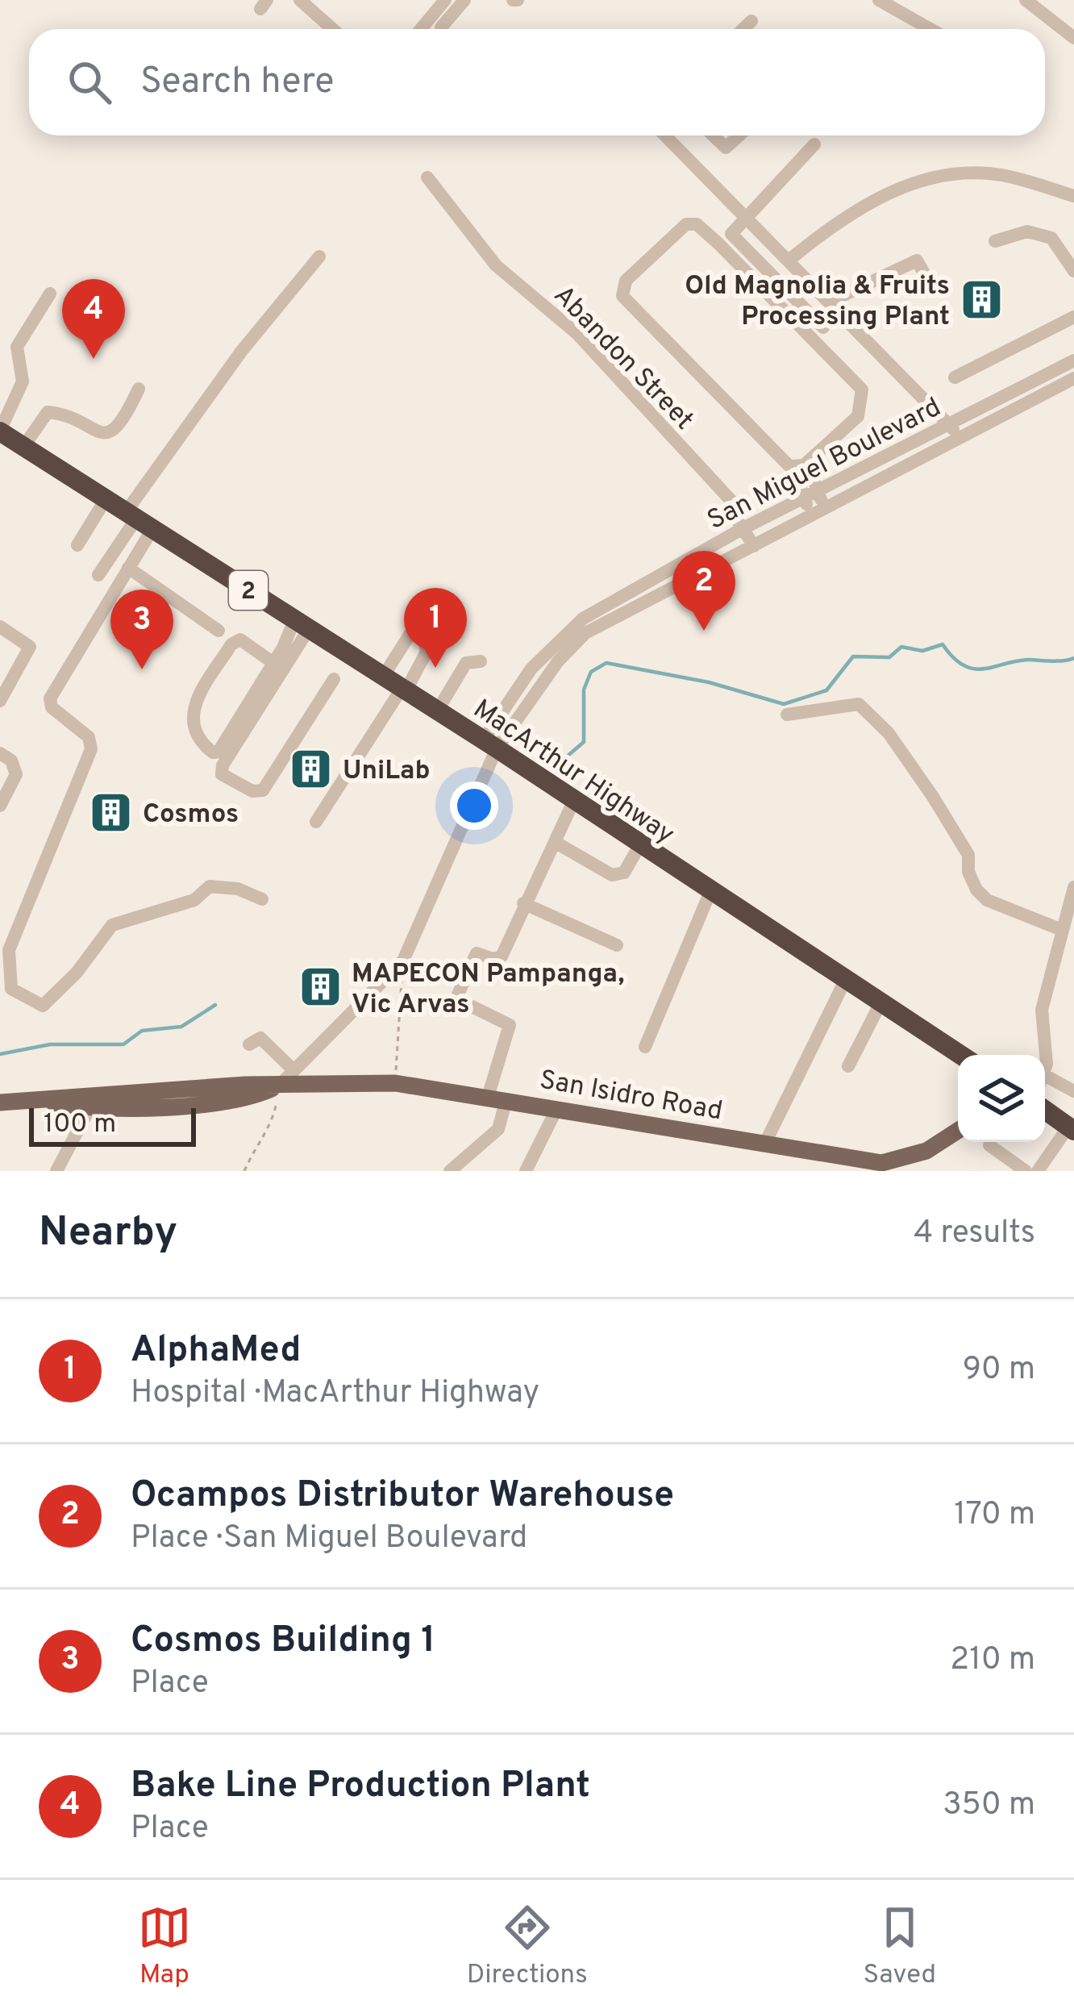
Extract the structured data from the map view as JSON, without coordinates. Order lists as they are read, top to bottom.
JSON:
{
  "streets": {
    "highway": ["2", "MacArthur Highway"],
    "main road": ["San Isidro Road"],
    "street": ["Abandon Street", "San Miguel Boulevard"]
  },
  "crossings": [
    ["Abandon Street", "San Miguel Boulevard"],
    ["San Miguel Boulevard", "MacArthur Highway"]
  ],
  "places": {
    "building": [
      "Old Magnolia & Fruits Processing Plant",
      "UniLab",
      "Cosmos",
      "MAPECON Pampanga, Vic Arvas"
    ]
  },
  "scale_bar": "100 m",
  "page": {
    "search": "Search here",
    "pins": [
      "4",
      "2",
      "1",
      "3"
    ],
    "scale": "100 m",
    "heading": ["Nearby", "4 results"],
    "list": [
      {
        "mark": "1",
        "name": "AlphaMed",
        "note": "Hospital · MacArthur Highway",
        "value": "90 m"
      },
      {
        "mark": "2",
        "name": "Ocampos Distributor Warehouse",
        "note": "Place · San Miguel Boulevard",
        "value": "170 m"
      },
      {
        "mark": "3",
        "name": "Cosmos Building 1",
        "note": "Place",
        "value": "210 m"
      },
      {
        "mark": "4",
        "name": "Bake Line Production Plant",
        "note": "Place",
        "value": "350 m"
      }
    ],
    "nav": ["Map", "Directions", "Saved"]
  }
}
